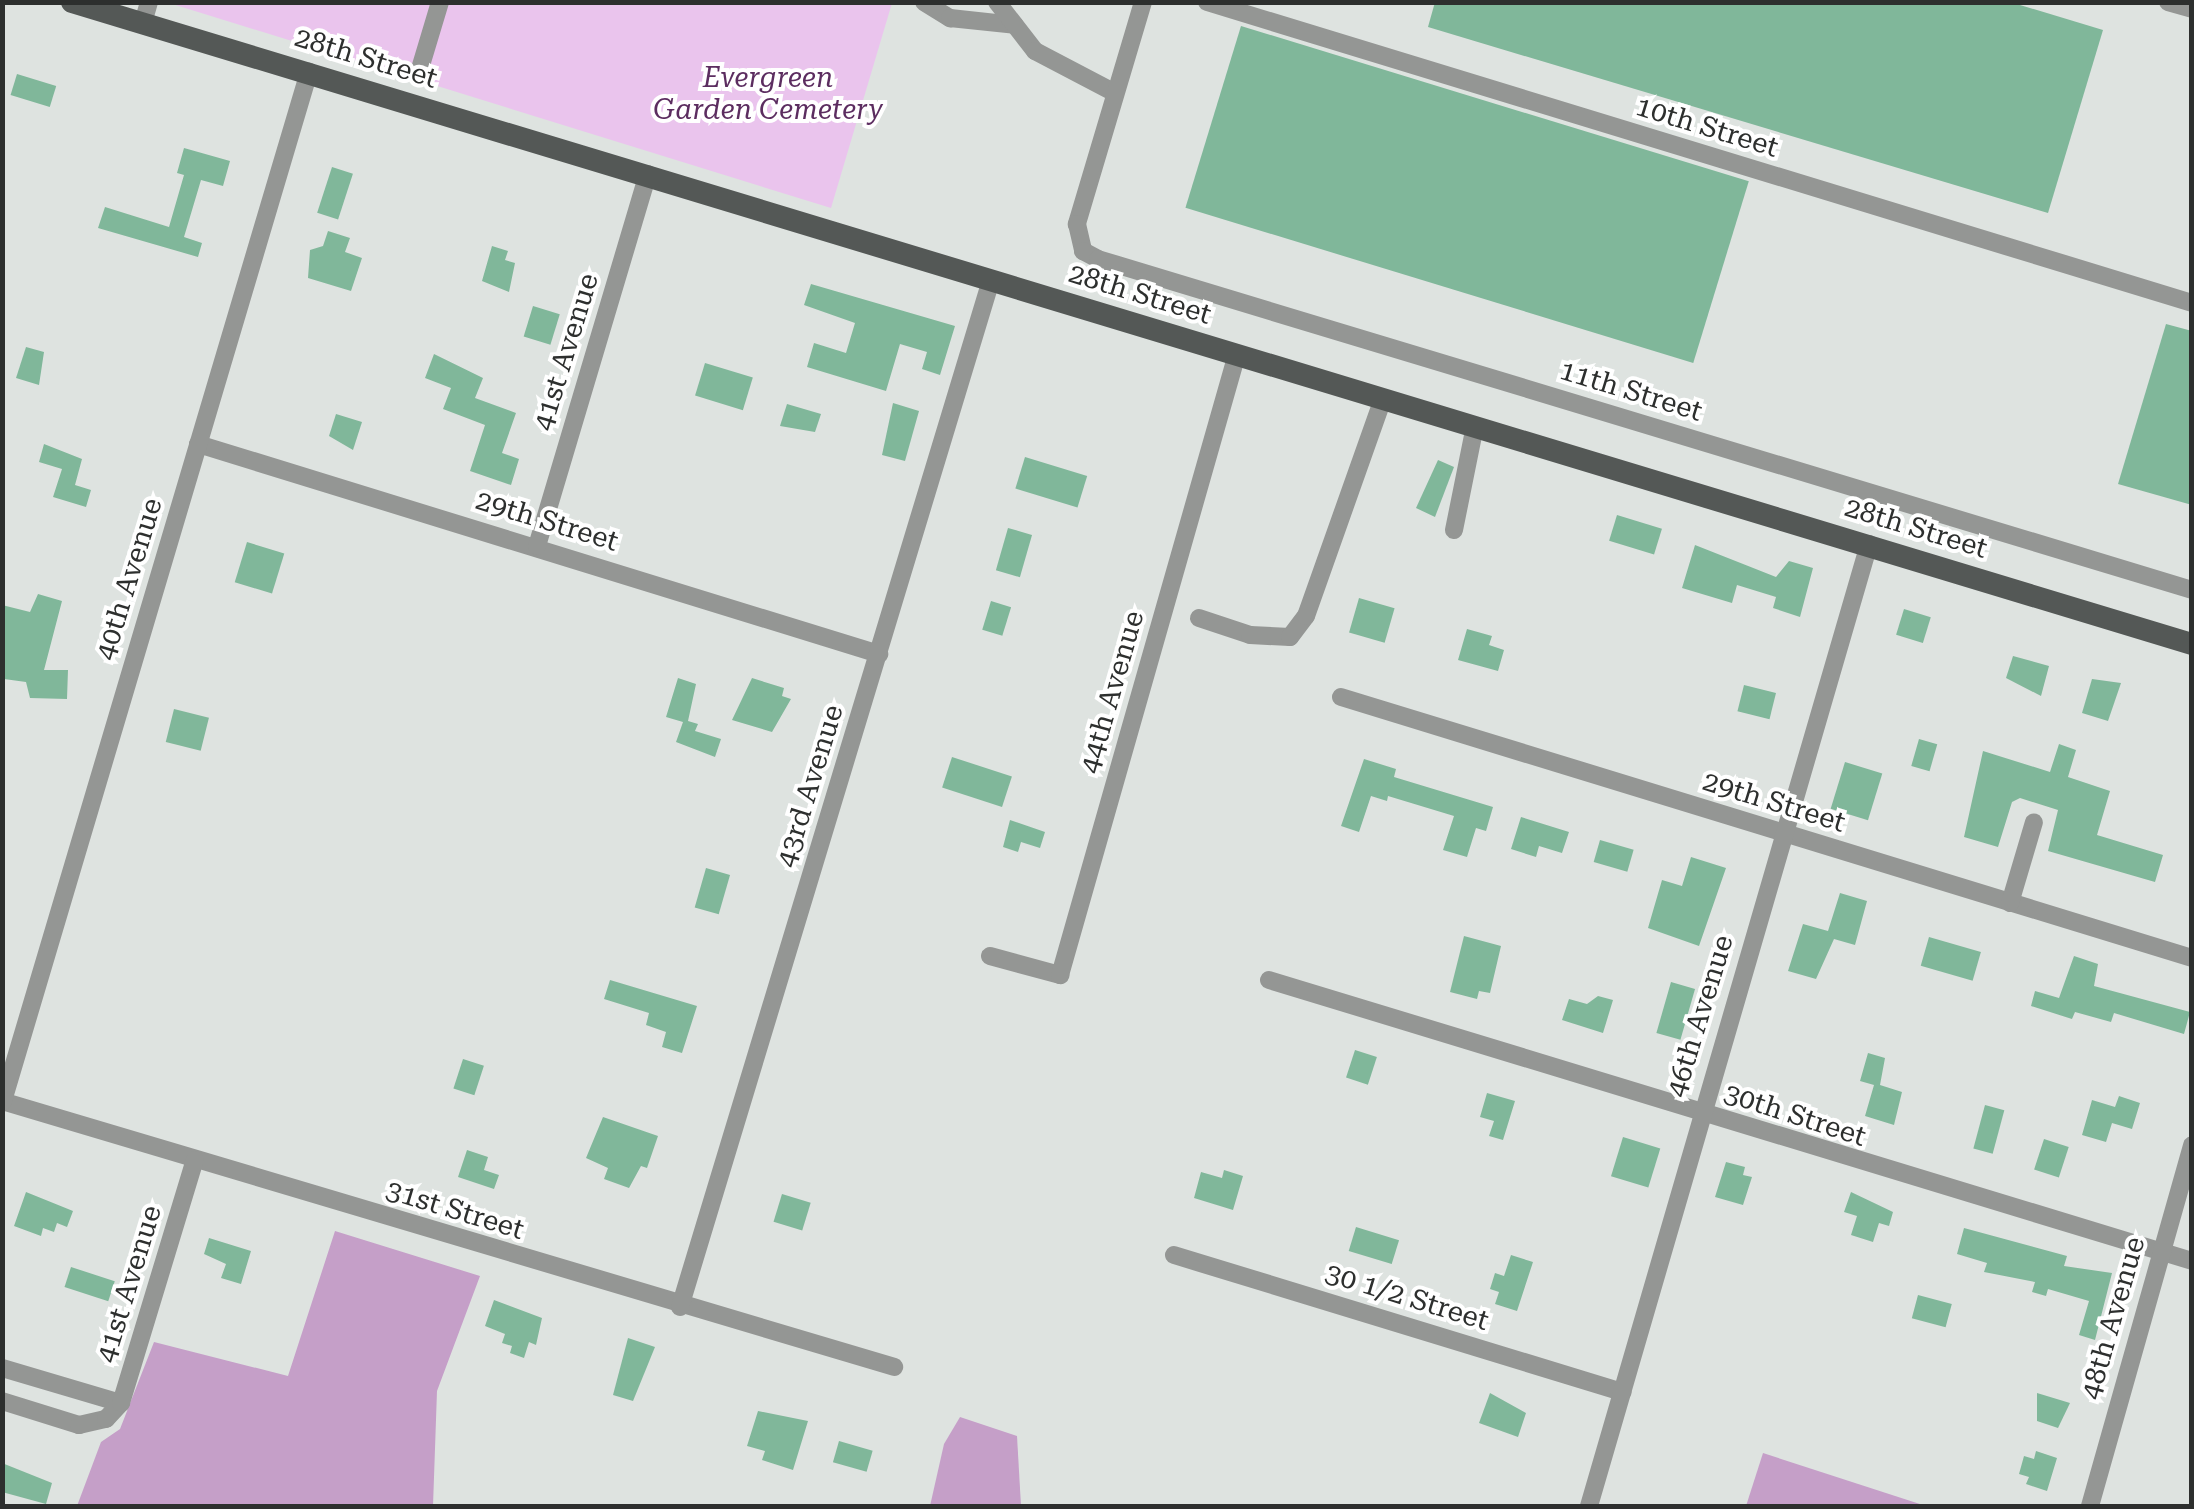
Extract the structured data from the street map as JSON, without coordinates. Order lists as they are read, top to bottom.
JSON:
{
  "streets": {
    "main road": ["28th Street"],
    "street": [
      "10th Street",
      "41st Avenue",
      "11th Street",
      "29th Street",
      "40th Avenue",
      "44th Avenue",
      "43rd Avenue",
      "46th Avenue",
      "30th Street",
      "31st Street",
      "30 1/2 Street",
      "48th Avenue"
    ]
  },
  "crossings": [
    ["28th Street", "41st Avenue"],
    ["28th Street", "40th Avenue"],
    ["28th Street", "44th Avenue"],
    ["28th Street", "43rd Avenue"],
    ["28th Street", "46th Avenue"],
    ["41st Avenue", "29th Street"],
    ["41st Avenue", "31st Street"],
    ["29th Street", "40th Avenue"],
    ["29th Street", "43rd Avenue"],
    ["29th Street", "46th Avenue"],
    ["40th Avenue", "31st Street"],
    ["43rd Avenue", "31st Street"],
    ["46th Avenue", "30th Street"],
    ["46th Avenue", "30 1/2 Street"],
    ["30th Street", "48th Avenue"]
  ],
  "parks": ["Evergreen Garden Cemetery"]
}
